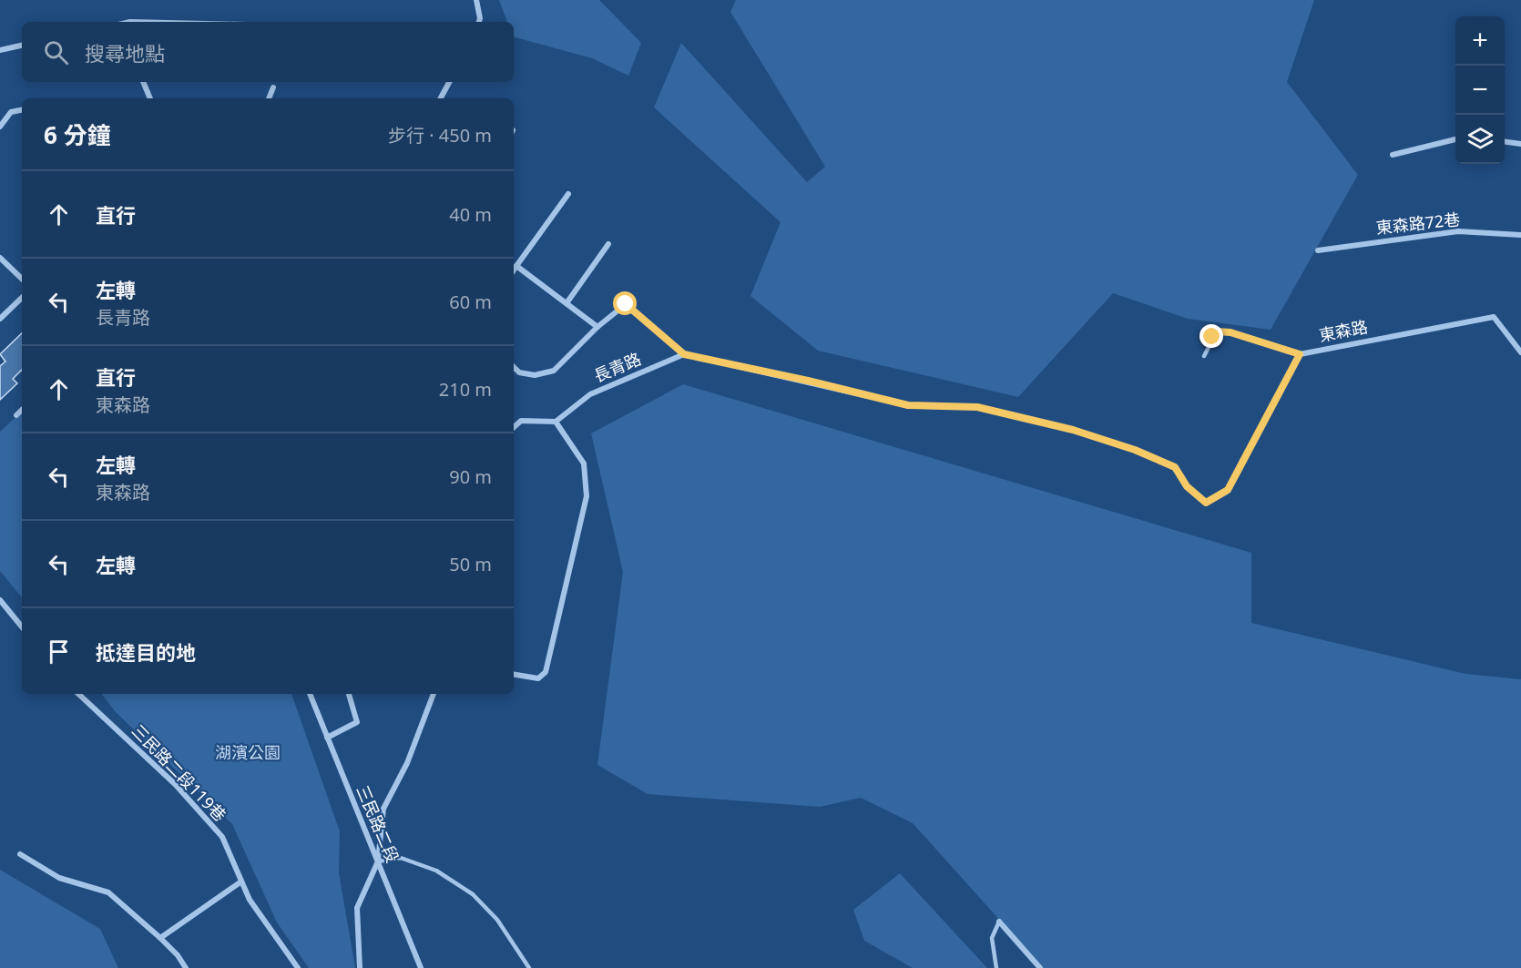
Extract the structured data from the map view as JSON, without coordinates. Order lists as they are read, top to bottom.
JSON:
{
  "streets": {
    "street": [
      "東森路72巷",
      "東森路",
      "長青路",
      "三民路二段119巷",
      "三民路二段"
    ]
  },
  "crossings": [
    ["東森路", "長青路"]
  ],
  "parks": ["湖濱公園"],
  "page": {
    "map_buttons": ["+", "−"],
    "search": "搜尋地點",
    "heading": ["6 分鐘", "步行 · 450 m"],
    "list": [
      ["直行", "40 m"],
      ["左轉", "長青路", "60 m"],
      ["直行", "東森路", "210 m"],
      ["左轉", "東森路", "90 m"],
      ["左轉", "50 m"],
      "抵達目的地"
    ]
  }
}
